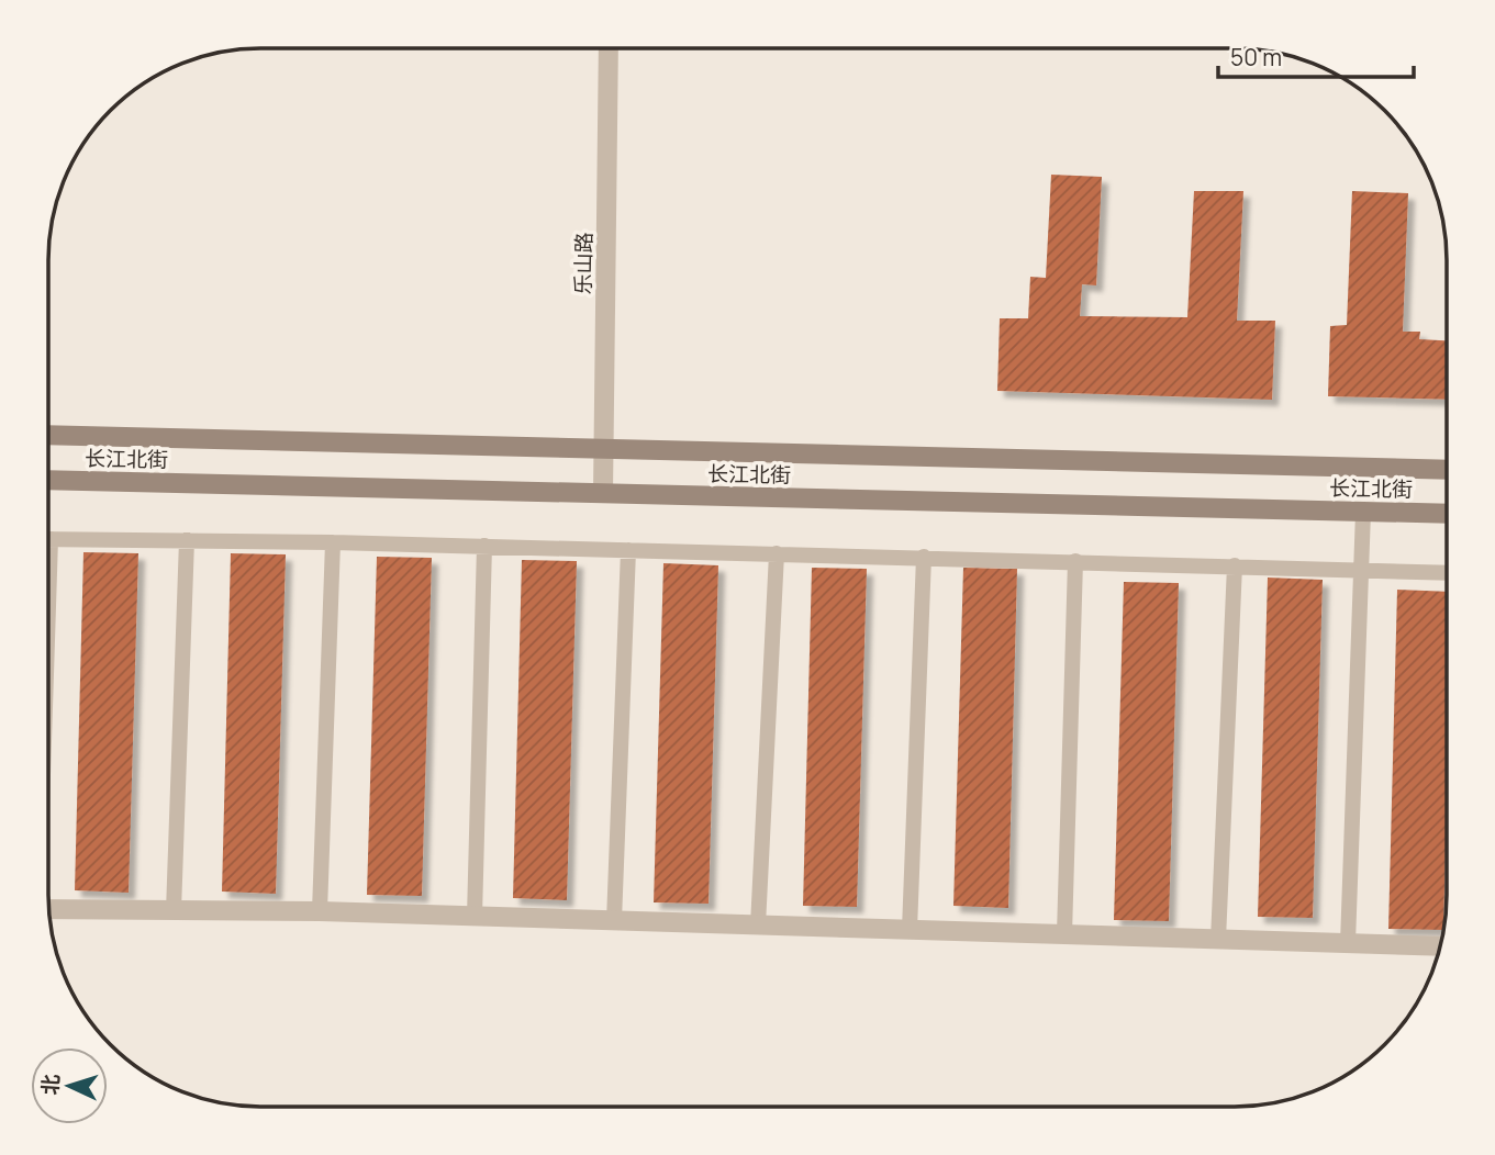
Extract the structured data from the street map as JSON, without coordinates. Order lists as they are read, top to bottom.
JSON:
{
  "streets": {
    "main road": ["长江北街"],
    "street": ["乐山路"]
  },
  "crossings": [
    ["乐山路", "长江北街"]
  ],
  "scale_bar": "50 m",
  "north": "left"
}
